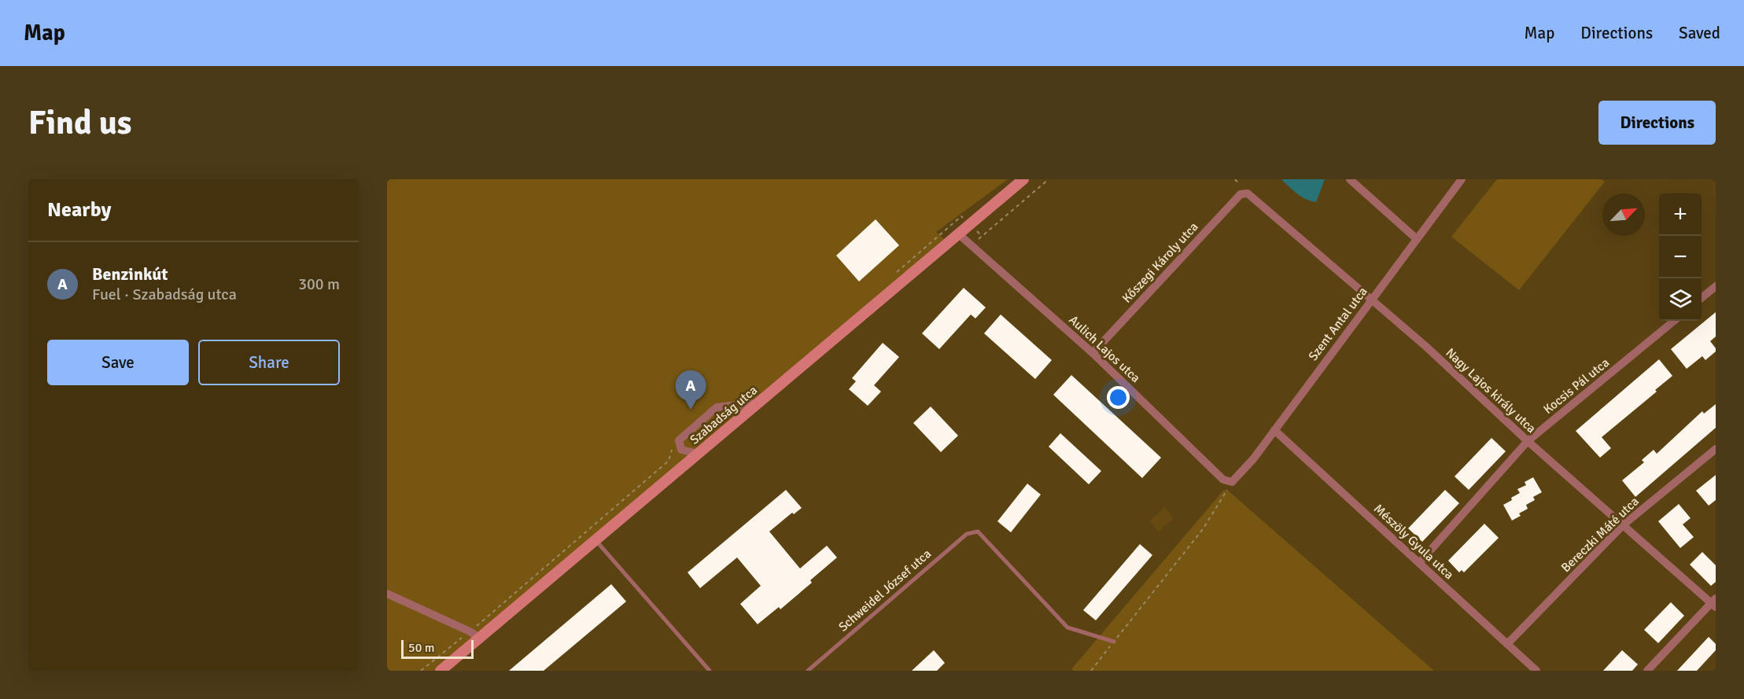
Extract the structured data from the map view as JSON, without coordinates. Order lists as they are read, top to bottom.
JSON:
{
  "streets": {
    "main road": ["Szabadság utca"],
    "street": [
      "Kőszegi Károly utca",
      "Szent Antal utca",
      "Aulich Lajos utca",
      "Kocsis Pál utca",
      "Nagy Lajos király utca",
      "Bereczki Máté utca",
      "Mészöly Gyula utca"
    ],
    "lane": ["Schweidel József utca"]
  },
  "crossings": [
    ["Kőszegi Károly utca", "Aulich Lajos utca"],
    ["Kőszegi Károly utca", "Nagy Lajos király utca"],
    ["Szent Antal utca", "Aulich Lajos utca"],
    ["Szent Antal utca", "Nagy Lajos király utca"],
    ["Szent Antal utca", "Mészöly Gyula utca"],
    ["Aulich Lajos utca", "Szabadság utca"],
    ["Kocsis Pál utca", "Nagy Lajos király utca"],
    ["Kocsis Pál utca", "Mészöly Gyula utca"],
    ["Nagy Lajos király utca", "Bereczki Máté utca"],
    ["Bereczki Máté utca", "Mészöly Gyula utca"]
  ],
  "scale_bar": "50 m",
  "north": "top right",
  "page": {
    "header": "Map",
    "nav": ["Map", "Directions", "Saved"],
    "buttons": [
      "Directions",
      ["Save", "Share"]
    ],
    "title": "Find us",
    "heading": "Nearby",
    "map_buttons": ["+", "−"],
    "list": [
      {
        "mark": "A",
        "name": "Benzinkút",
        "note": "Fuel · Szabadság utca",
        "value": "300 m"
      }
    ],
    "pins": "A",
    "scale": "50 m"
  }
}
